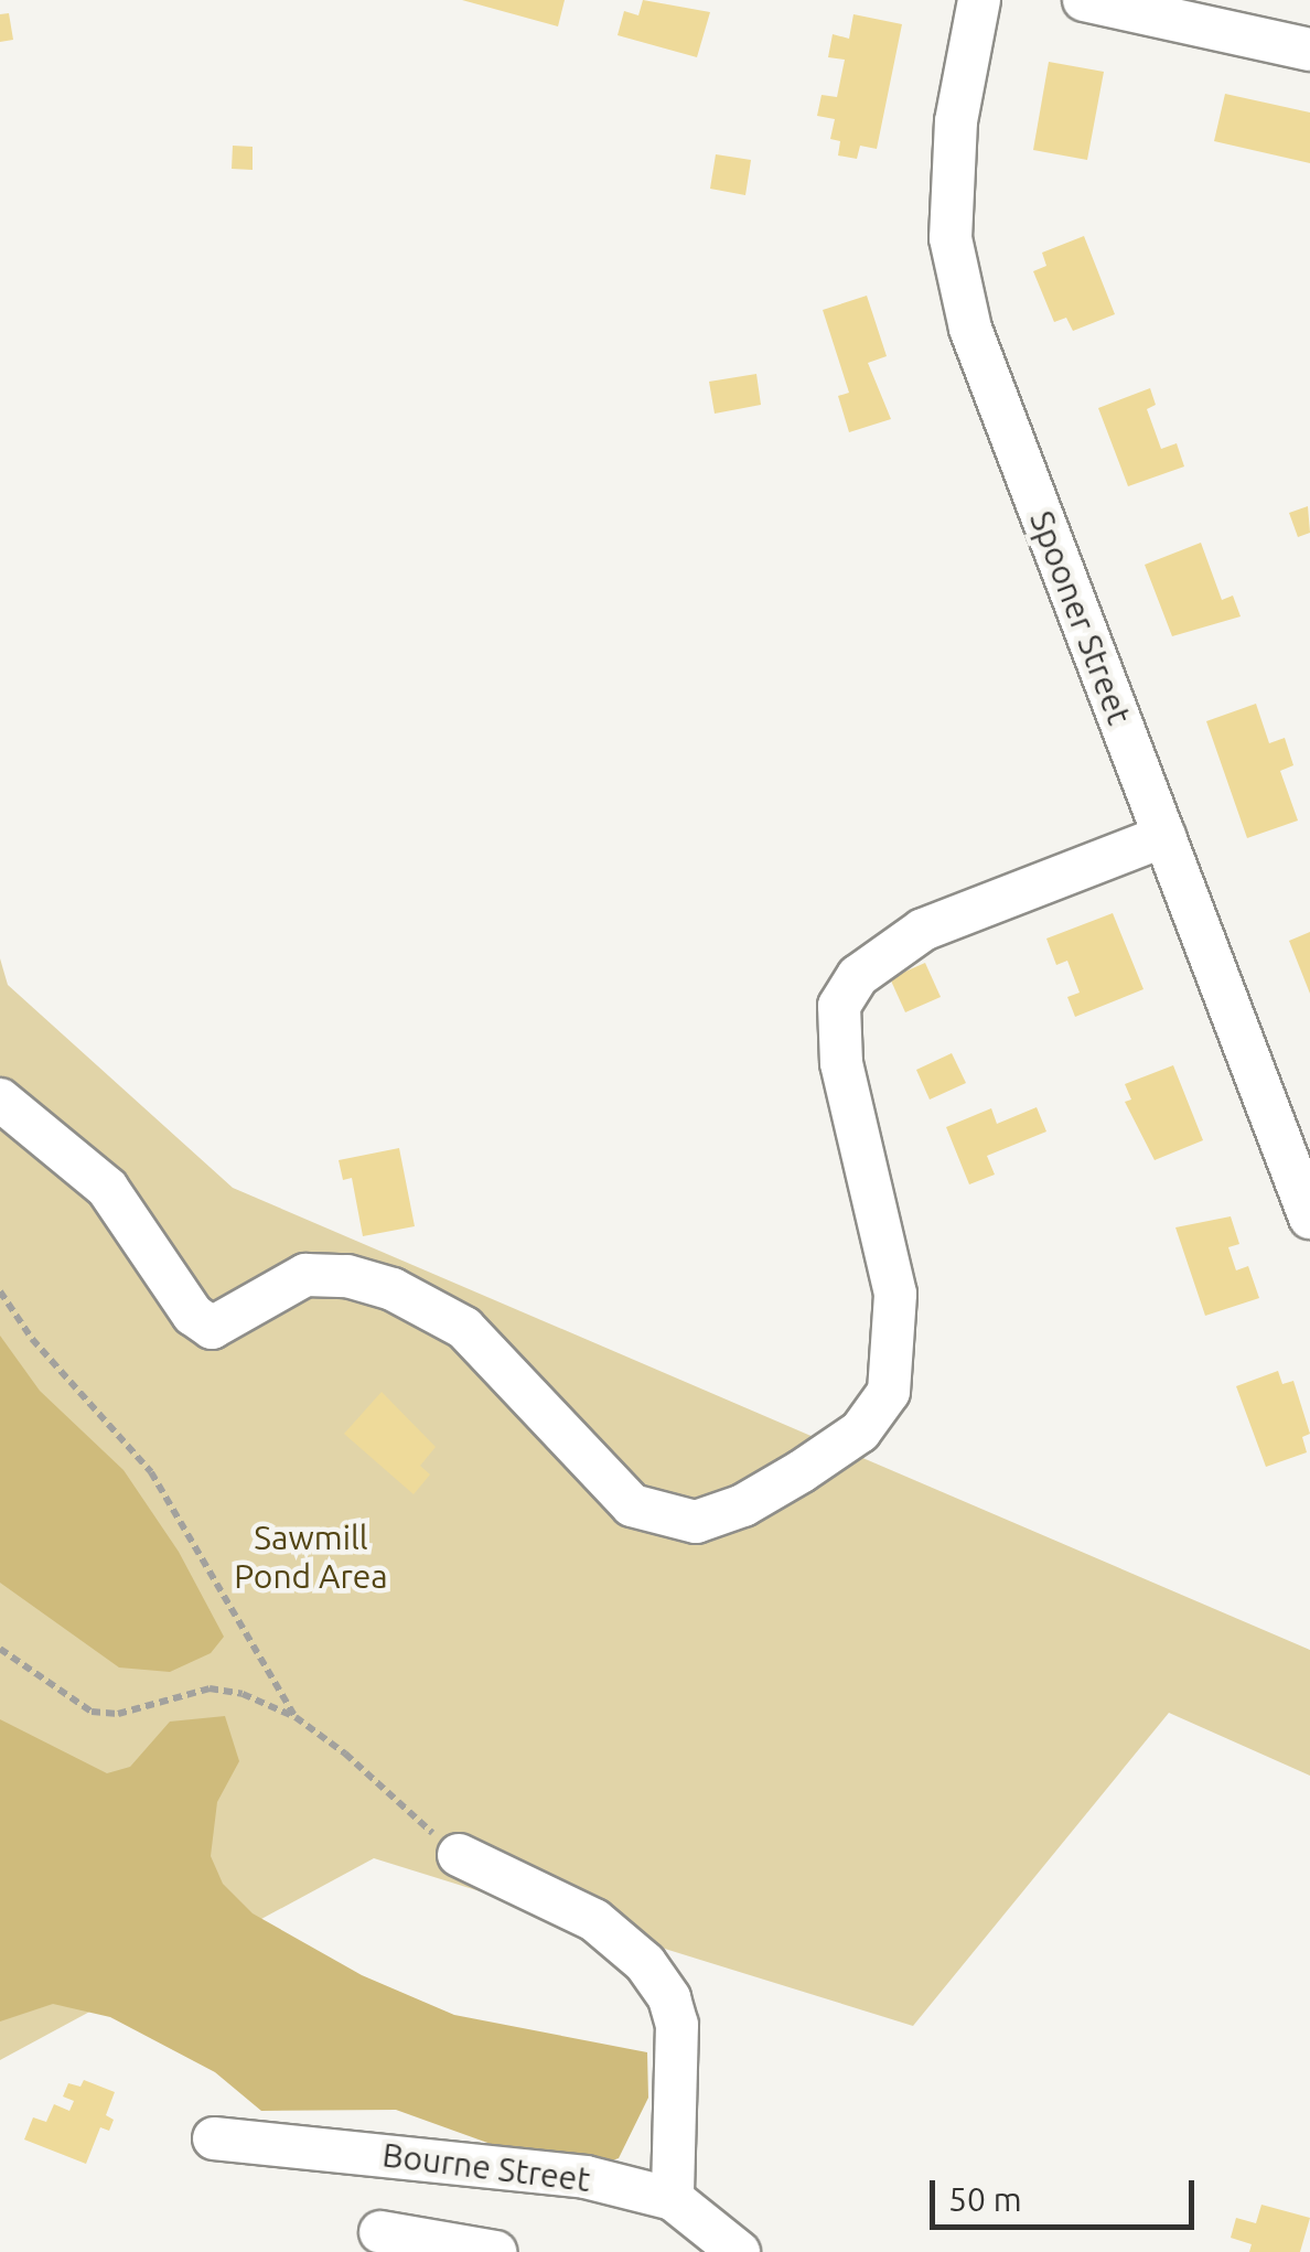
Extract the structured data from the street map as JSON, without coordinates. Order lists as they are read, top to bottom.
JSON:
{
  "streets": {
    "street": ["Spooner Street", "Bourne Street"]
  },
  "parks": ["Sawmill Pond Area"],
  "scale_bar": "50 m"
}
